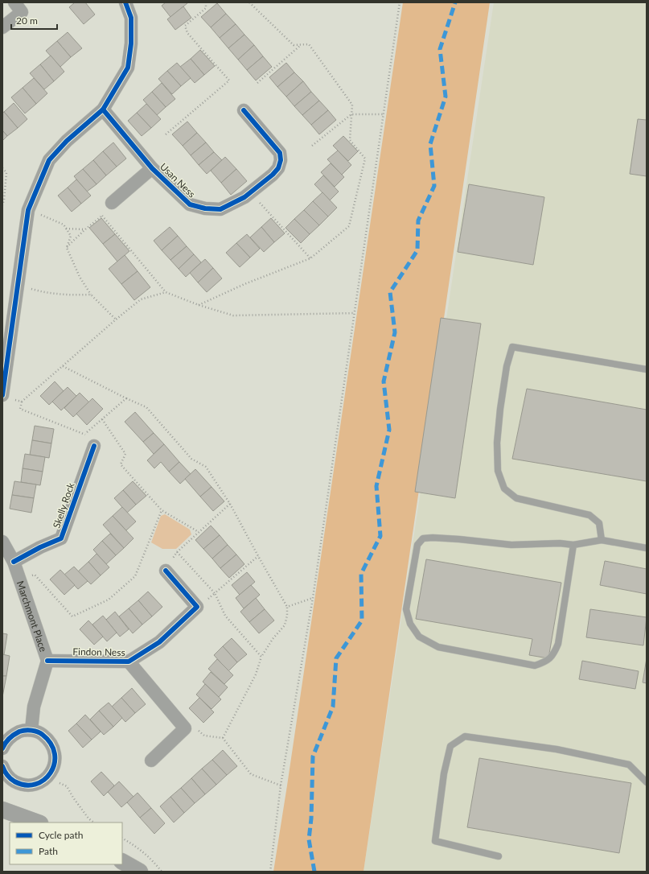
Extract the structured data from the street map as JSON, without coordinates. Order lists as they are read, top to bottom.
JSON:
{
  "streets": {
    "street": [
      "Usan Ness",
      "Skelly Rock",
      "Marchmont Place",
      "Findon Ness"
    ]
  },
  "crossings": [
    ["Skelly Rock", "Marchmont Place"],
    ["Marchmont Place", "Findon Ness"]
  ],
  "legend": ["Cycle path", "Path"],
  "scale_bar": "20 m"
}
